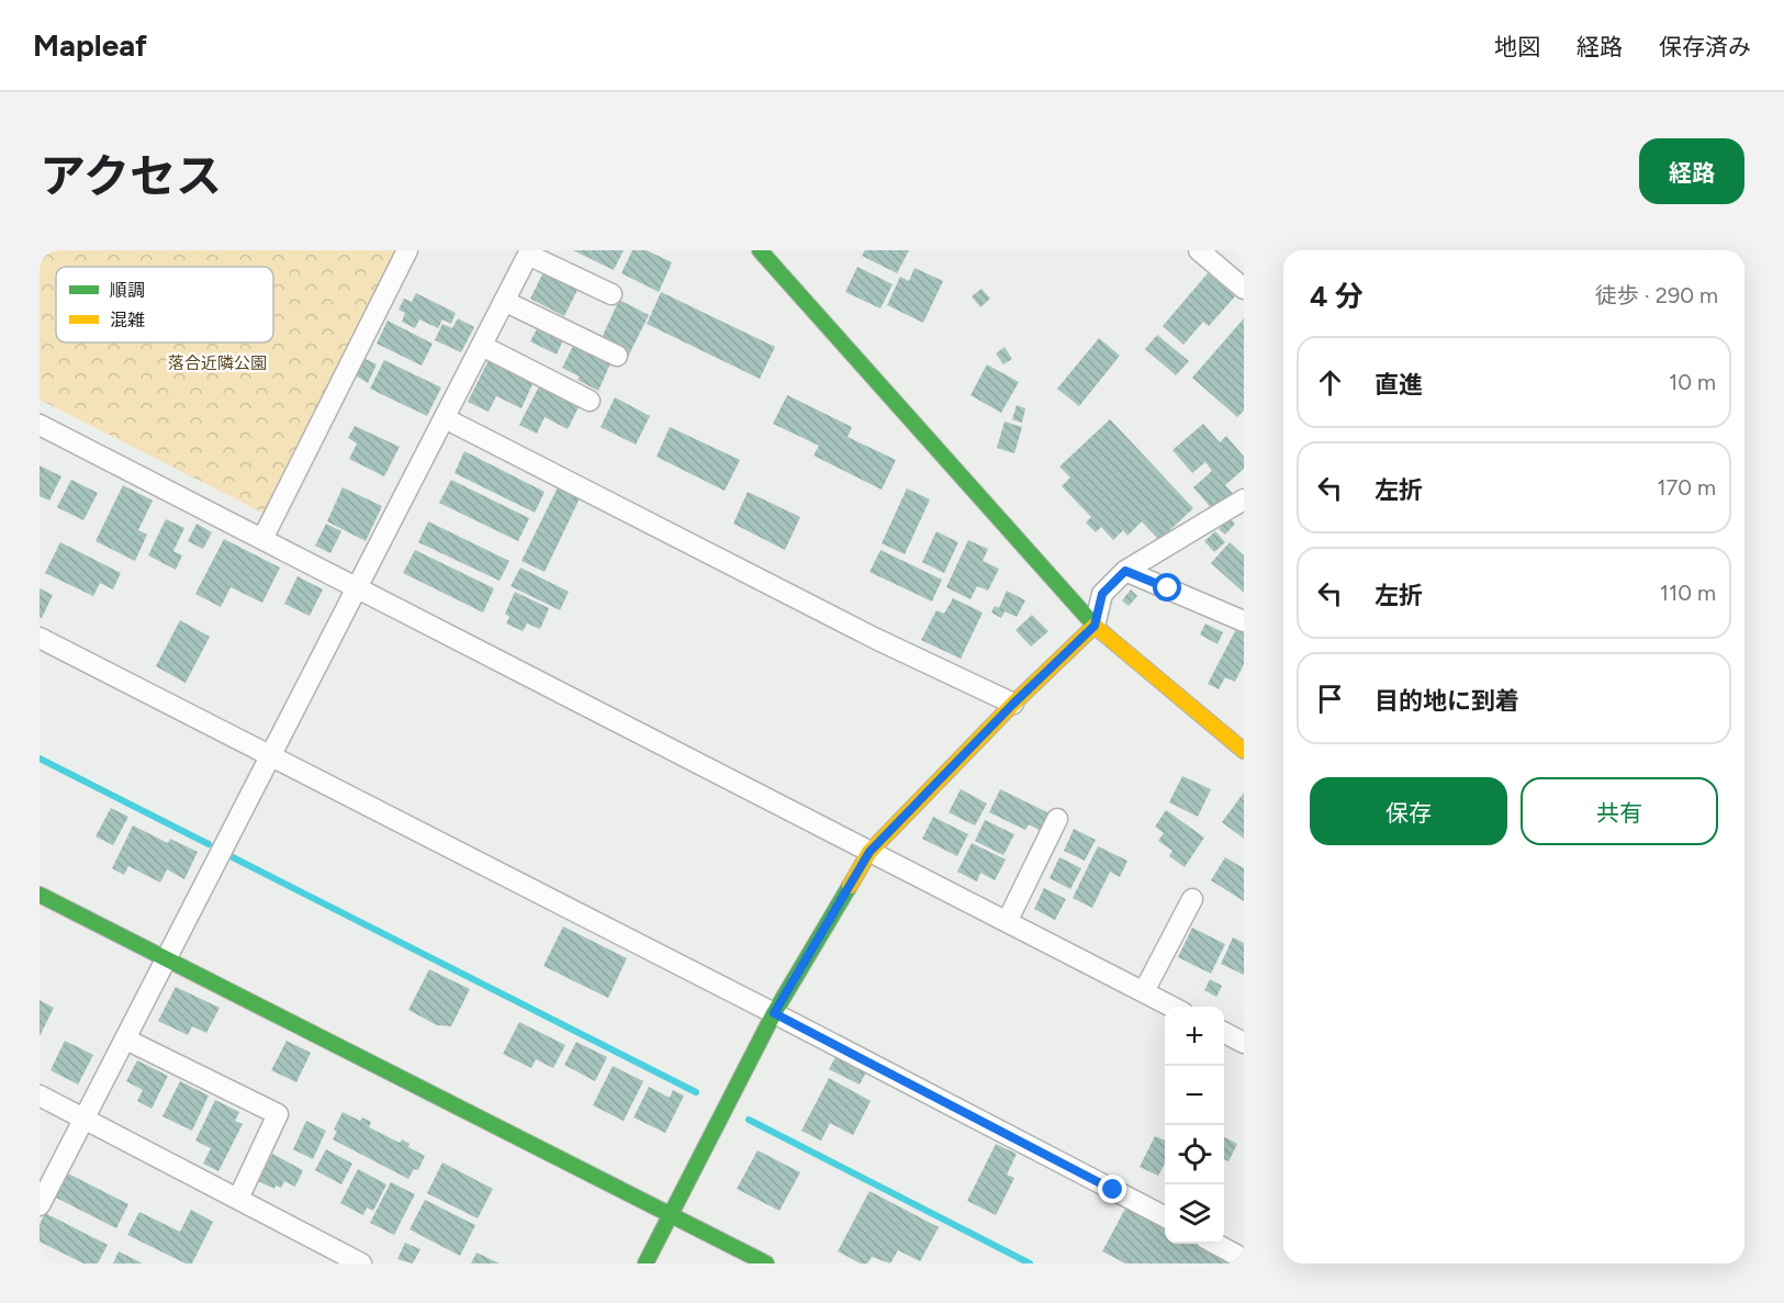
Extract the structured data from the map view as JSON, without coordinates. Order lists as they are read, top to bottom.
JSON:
{
  "parks": ["落合近隣公園"],
  "legend": ["順調", "混雑"],
  "page": {
    "header": "Mapleaf",
    "nav": ["地図", "経路", "保存済み"],
    "title": "アクセス",
    "buttons": [
      "経路",
      ["保存", "共有"]
    ],
    "heading": ["4 分", "徒歩 · 290 m"],
    "list": [
      ["直進", "10 m"],
      ["左折", "170 m"],
      ["左折", "110 m"],
      "目的地に到着"
    ],
    "map_buttons": ["+", "−"]
  }
}
